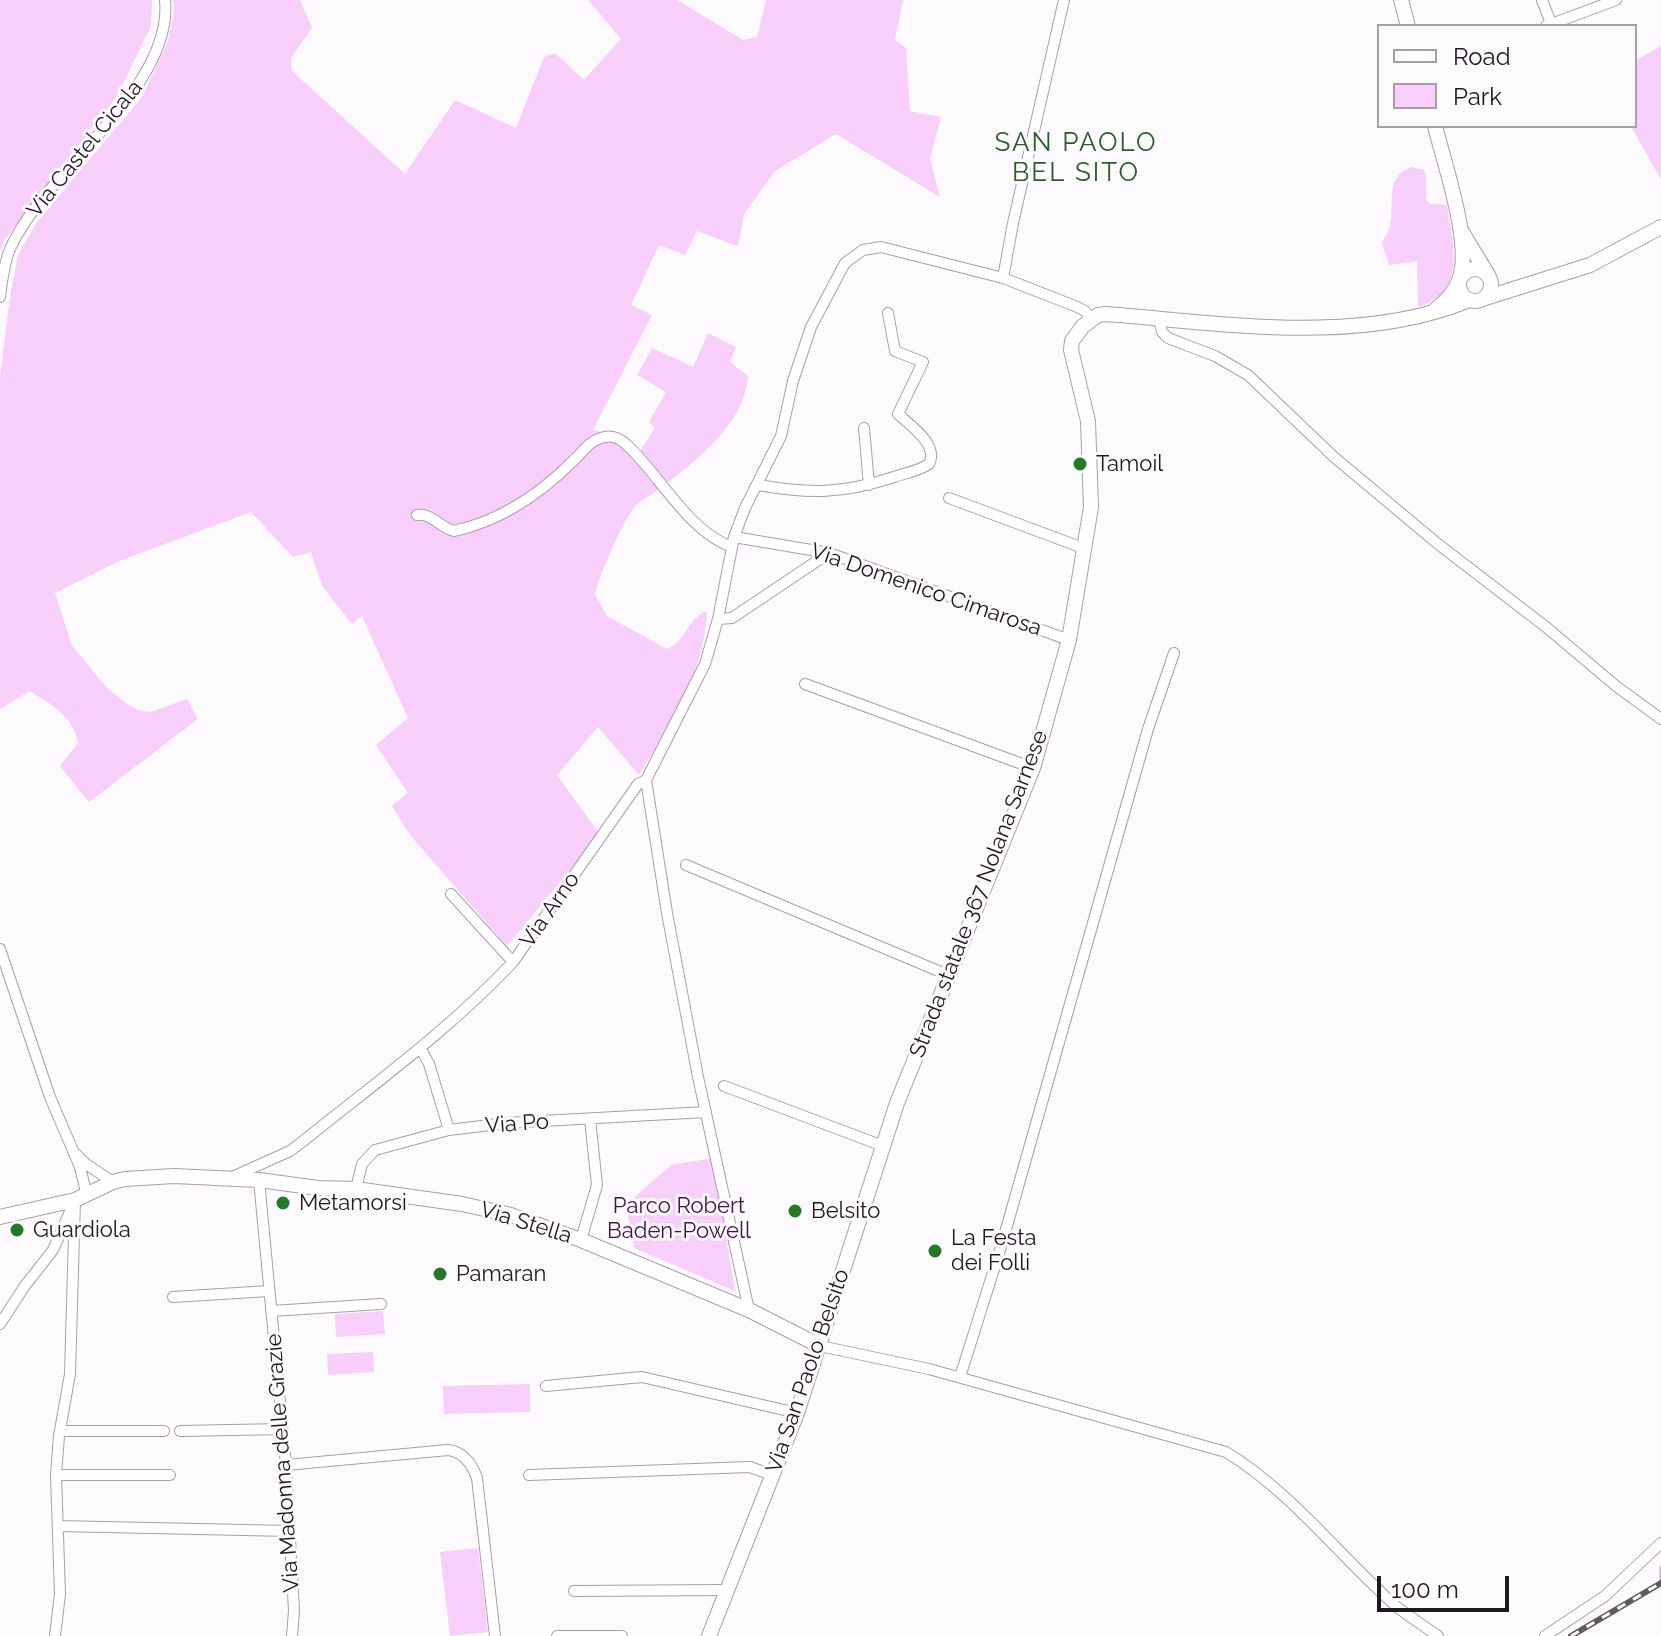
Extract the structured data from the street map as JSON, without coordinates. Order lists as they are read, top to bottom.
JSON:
{
  "streets": {
    "main road": ["Strada statale 367 Nolana Sarnese", "Via Stella", "Via San Paolo Belsito"],
    "street": [
      "Via Castel Cicala",
      "Via Domenico Cimarosa",
      "Via Arno",
      "Via Po",
      "Via Madonna delle Grazie"
    ]
  },
  "crossings": [
    ["Via Domenico Cimarosa", "Strada statale 367 Nolana Sarnese"],
    ["Via Domenico Cimarosa", "Via Arno"],
    ["Strada statale 367 Nolana Sarnese", "Via Arno"],
    ["Strada statale 367 Nolana Sarnese", "Via San Paolo Belsito"],
    ["Via Arno", "Via Stella"],
    ["Via Po", "Via Stella"],
    ["Via Stella", "Via San Paolo Belsito"],
    ["Via Stella", "Via Madonna delle Grazie"]
  ],
  "districts": ["SAN PAOLO BEL SITO"],
  "parks": ["Parco Robert Baden-Powell"],
  "places": [
    "Tamoil",
    "Metamorsi",
    "Belsito",
    "Guardiola",
    "La Festa dei Folli",
    "Pamaran"
  ],
  "legend": ["Road", "Park"],
  "scale_bar": "100 m"
}
